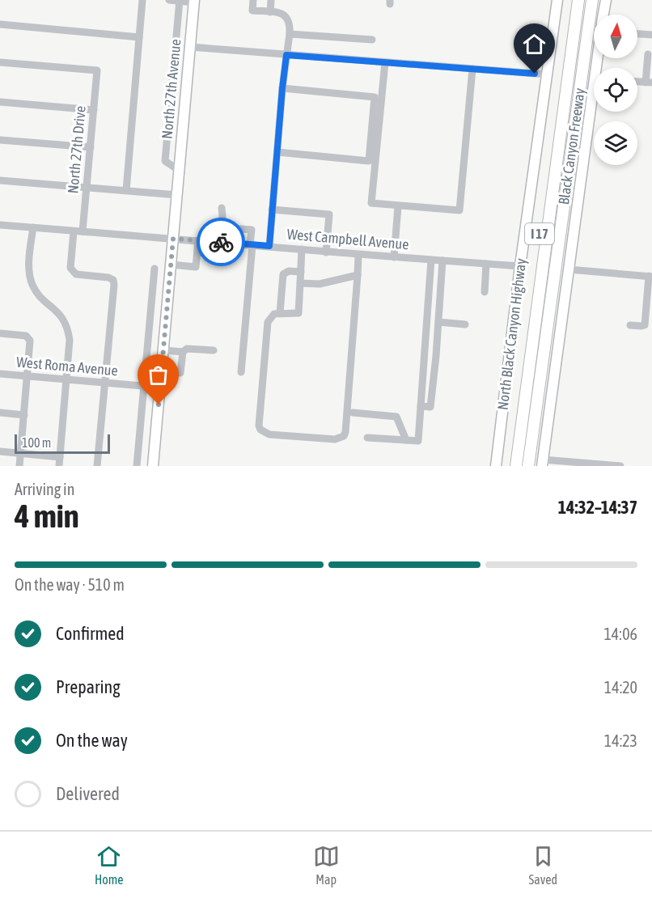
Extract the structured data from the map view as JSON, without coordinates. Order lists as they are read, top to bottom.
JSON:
{
  "streets": {
    "highway": ["Black Canyon Freeway", "I 17"],
    "main road": ["North 27th Avenue", "North Black Canyon Highway"],
    "street": ["North 27th Drive", "West Campbell Avenue", "West Roma Avenue"]
  },
  "crossings": [
    ["North 27th Avenue", "West Campbell Avenue"],
    ["North 27th Avenue", "West Roma Avenue"],
    ["North 27th Drive", "West Campbell Avenue"],
    ["West Campbell Avenue", "North Black Canyon Highway"]
  ],
  "scale_bar": "100 m",
  "north": "top",
  "page": {
    "scale": "100 m",
    "heading": ["4 min", "Arriving in", "14:32–14:37"],
    "bar": "On the way · 510 m",
    "list": [
      ["Confirmed", "14:06"],
      ["Preparing", "14:20"],
      ["On the way", "14:23"],
      "Delivered"
    ],
    "tabs": ["Home", "Map", "Saved"]
  }
}
